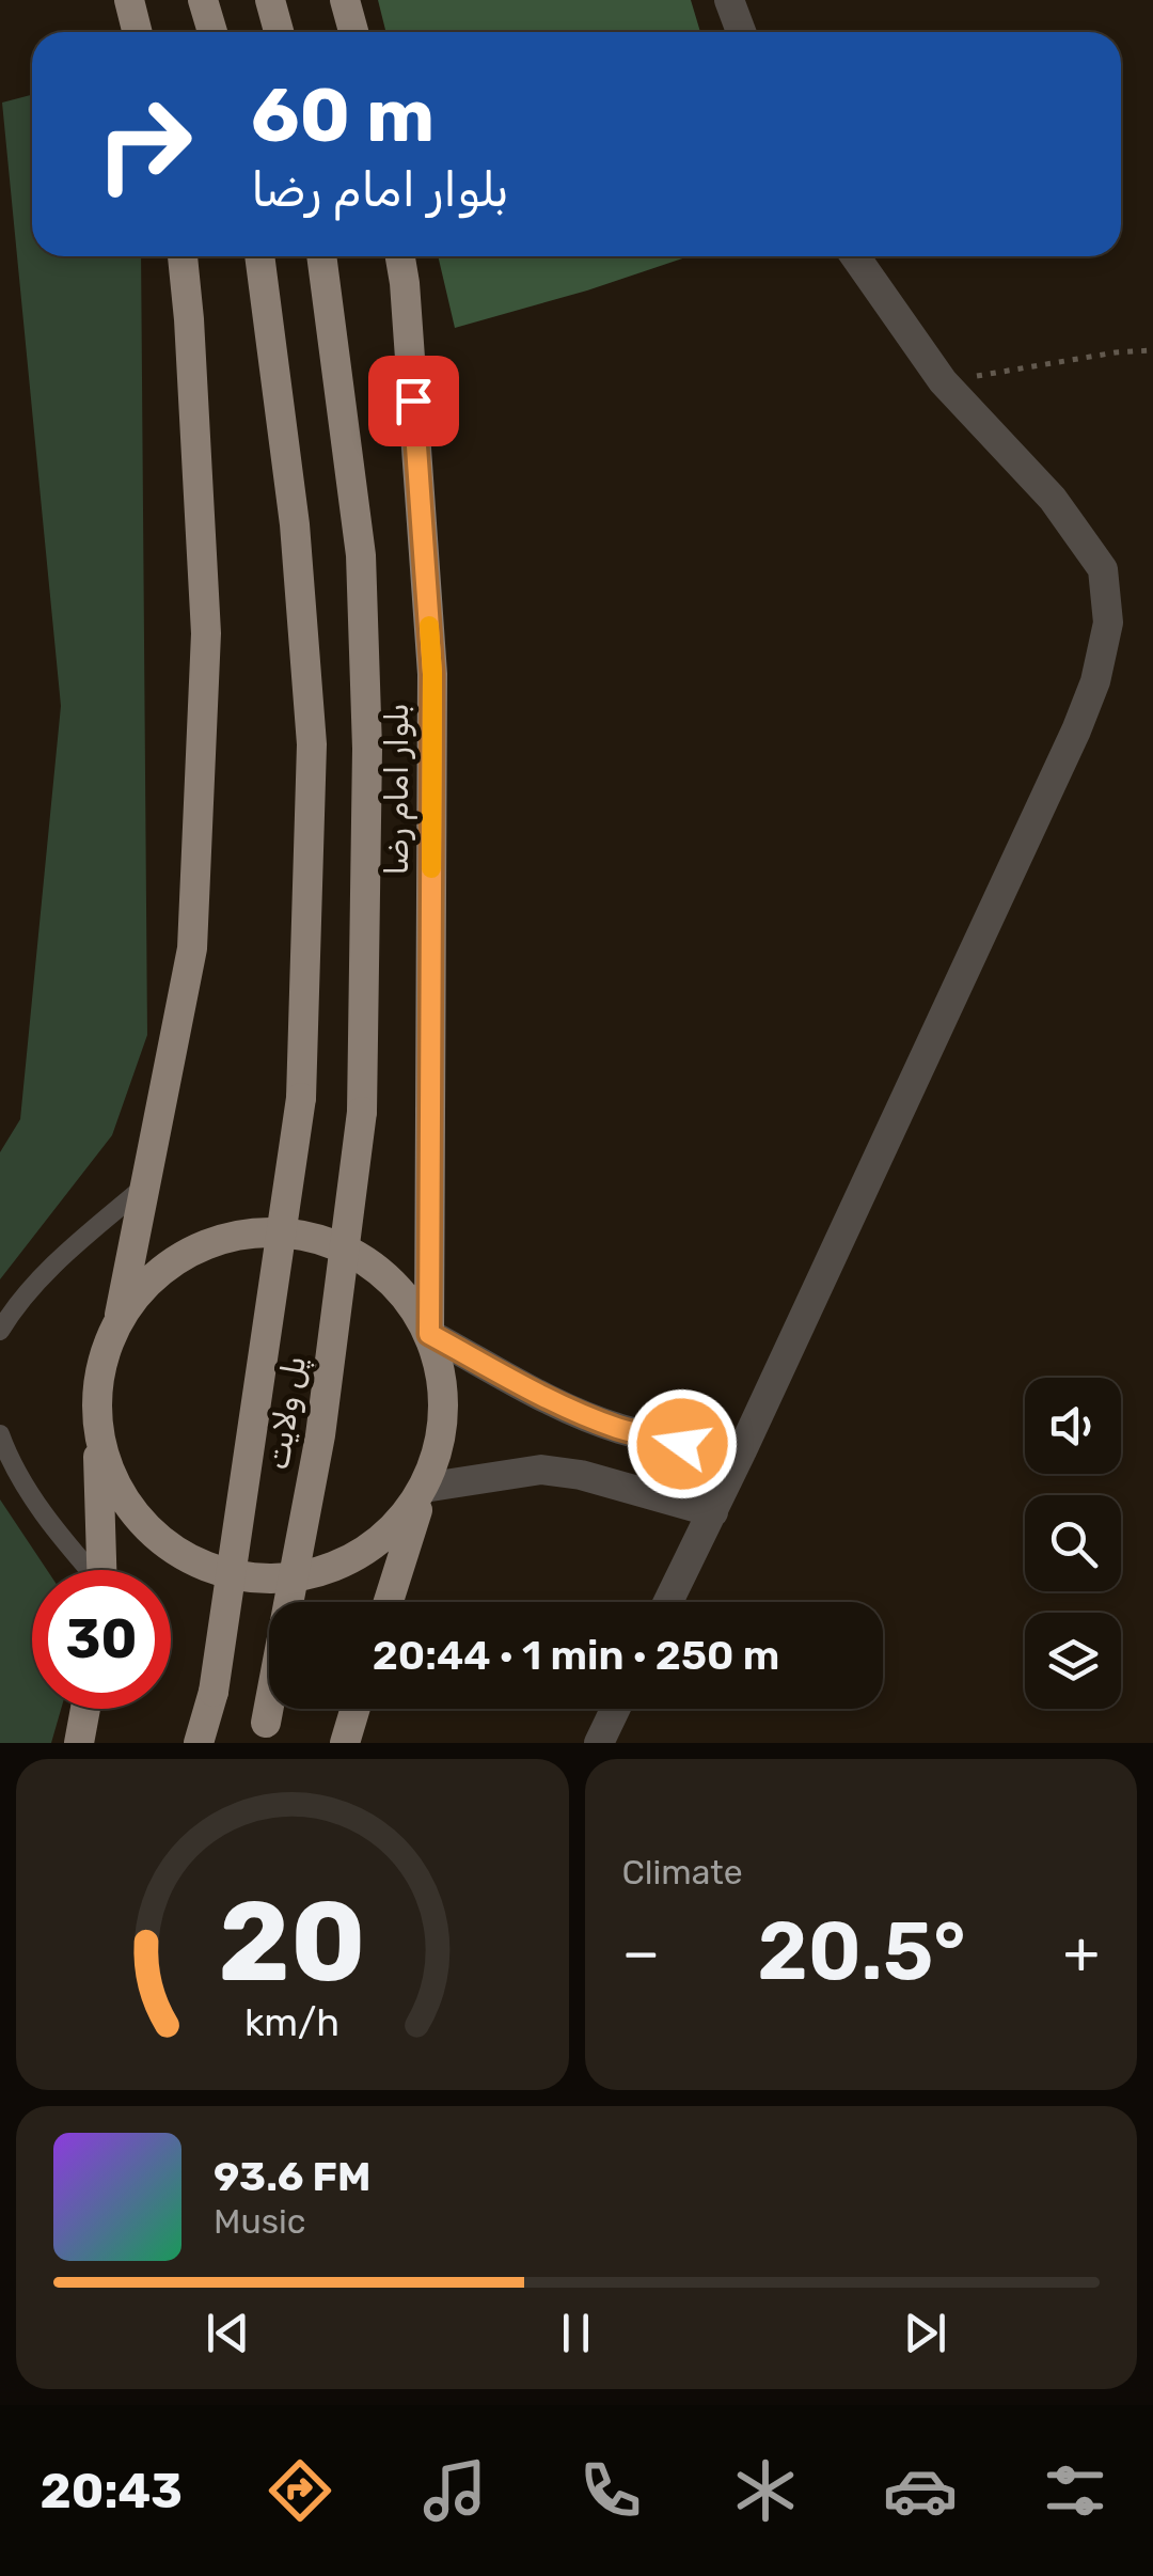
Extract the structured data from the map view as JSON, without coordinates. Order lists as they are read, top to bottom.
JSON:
{
  "streets": {
    "main road": ["بلوار امام رضا", "پل ولایت"]
  },
  "crossings": [
    ["بلوار امام رضا", "پل ولایت"]
  ],
  "page": {
    "turn": ["60 m", "بلوار امام رضا"],
    "limit": "30",
    "trip": "20:44 · 1 min · 250 m",
    "tile": "Climate",
    "heat": ["−", "20.5°", "+"],
    "song": ["93.6 FM", "Music"],
    "tabs": "20:43",
    "gauge": ["20", "km/h"]
  }
}
